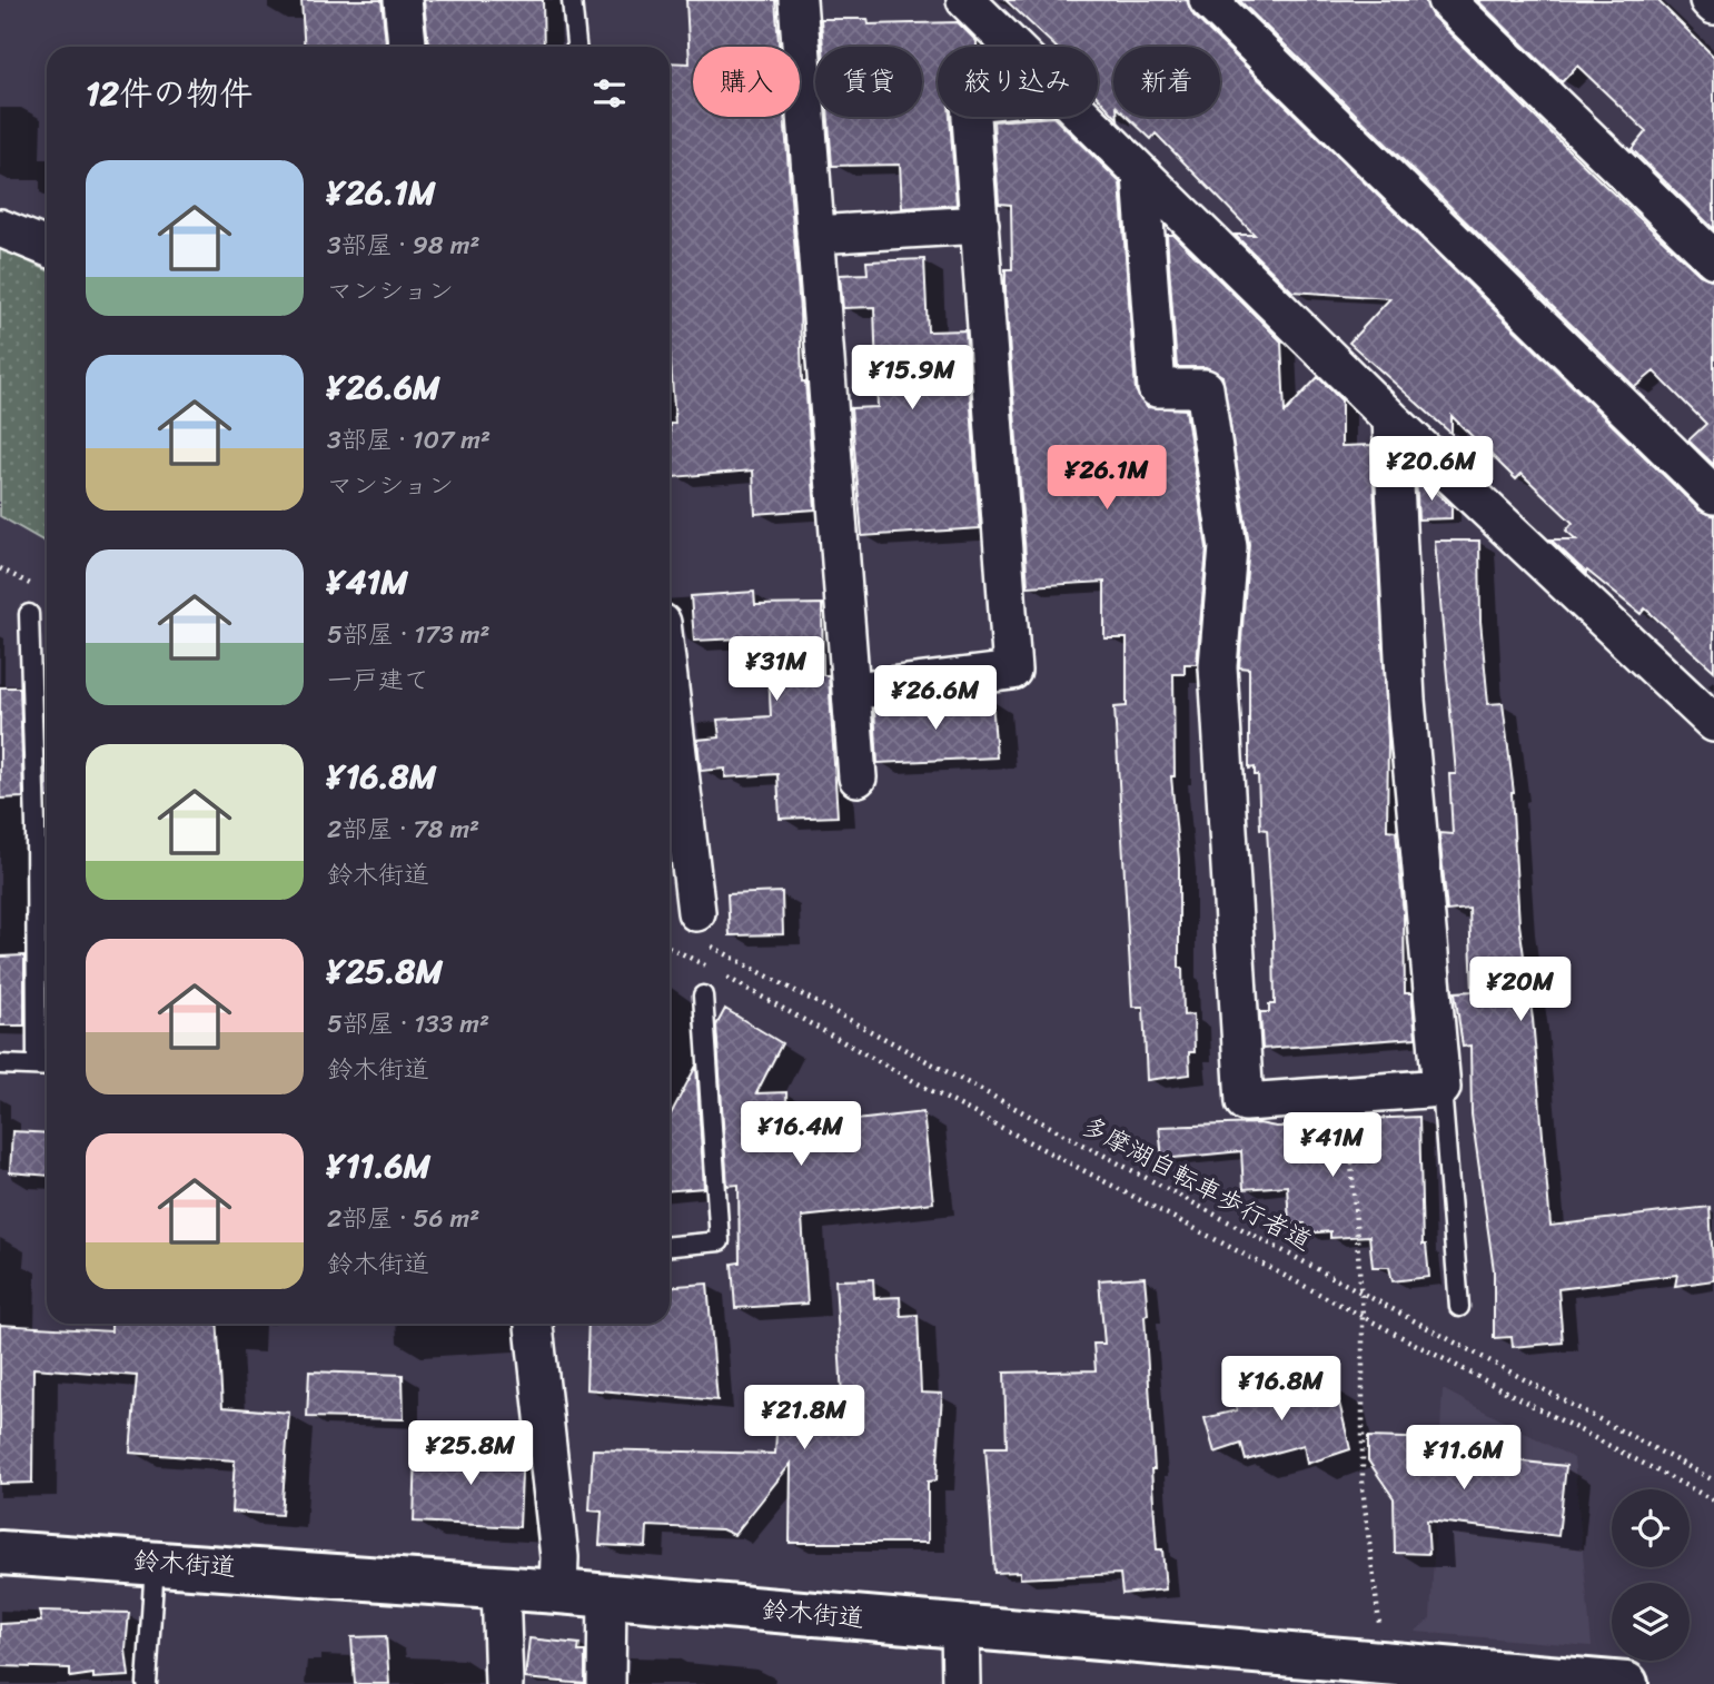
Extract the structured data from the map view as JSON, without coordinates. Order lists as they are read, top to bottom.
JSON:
{
  "streets": {
    "street": ["鈴木街道"],
    "path": ["多摩湖自転車歩行者道"]
  },
  "page": {
    "chip": [
      "購入",
      "賃貸",
      "絞り込み",
      "新着"
    ],
    "heading": "12件の物件",
    "list": [
      {
        "name": "¥26.1M",
        "note": "3部屋 · 98 m² · マンション"
      },
      {
        "name": "¥26.6M",
        "note": "3部屋 · 107 m² · マンション"
      },
      {
        "name": "¥41M",
        "note": "5部屋 · 173 m² · 一戸建て"
      },
      {
        "name": "¥16.8M",
        "note": "2部屋 · 78 m² · 鈴木街道"
      },
      {
        "name": "¥25.8M",
        "note": "5部屋 · 133 m² · 鈴木街道"
      },
      {
        "name": "¥11.6M",
        "note": "2部屋 · 56 m² · 鈴木街道"
      }
    ],
    "price": [
      "¥15.9M",
      "¥20.6M",
      "¥26.1M",
      "¥31M",
      "¥26.6M",
      "¥20M",
      "¥16.4M",
      "¥41M",
      "¥16.8M",
      "¥21.8M",
      "¥25.8M",
      "¥11.6M"
    ]
  }
}
